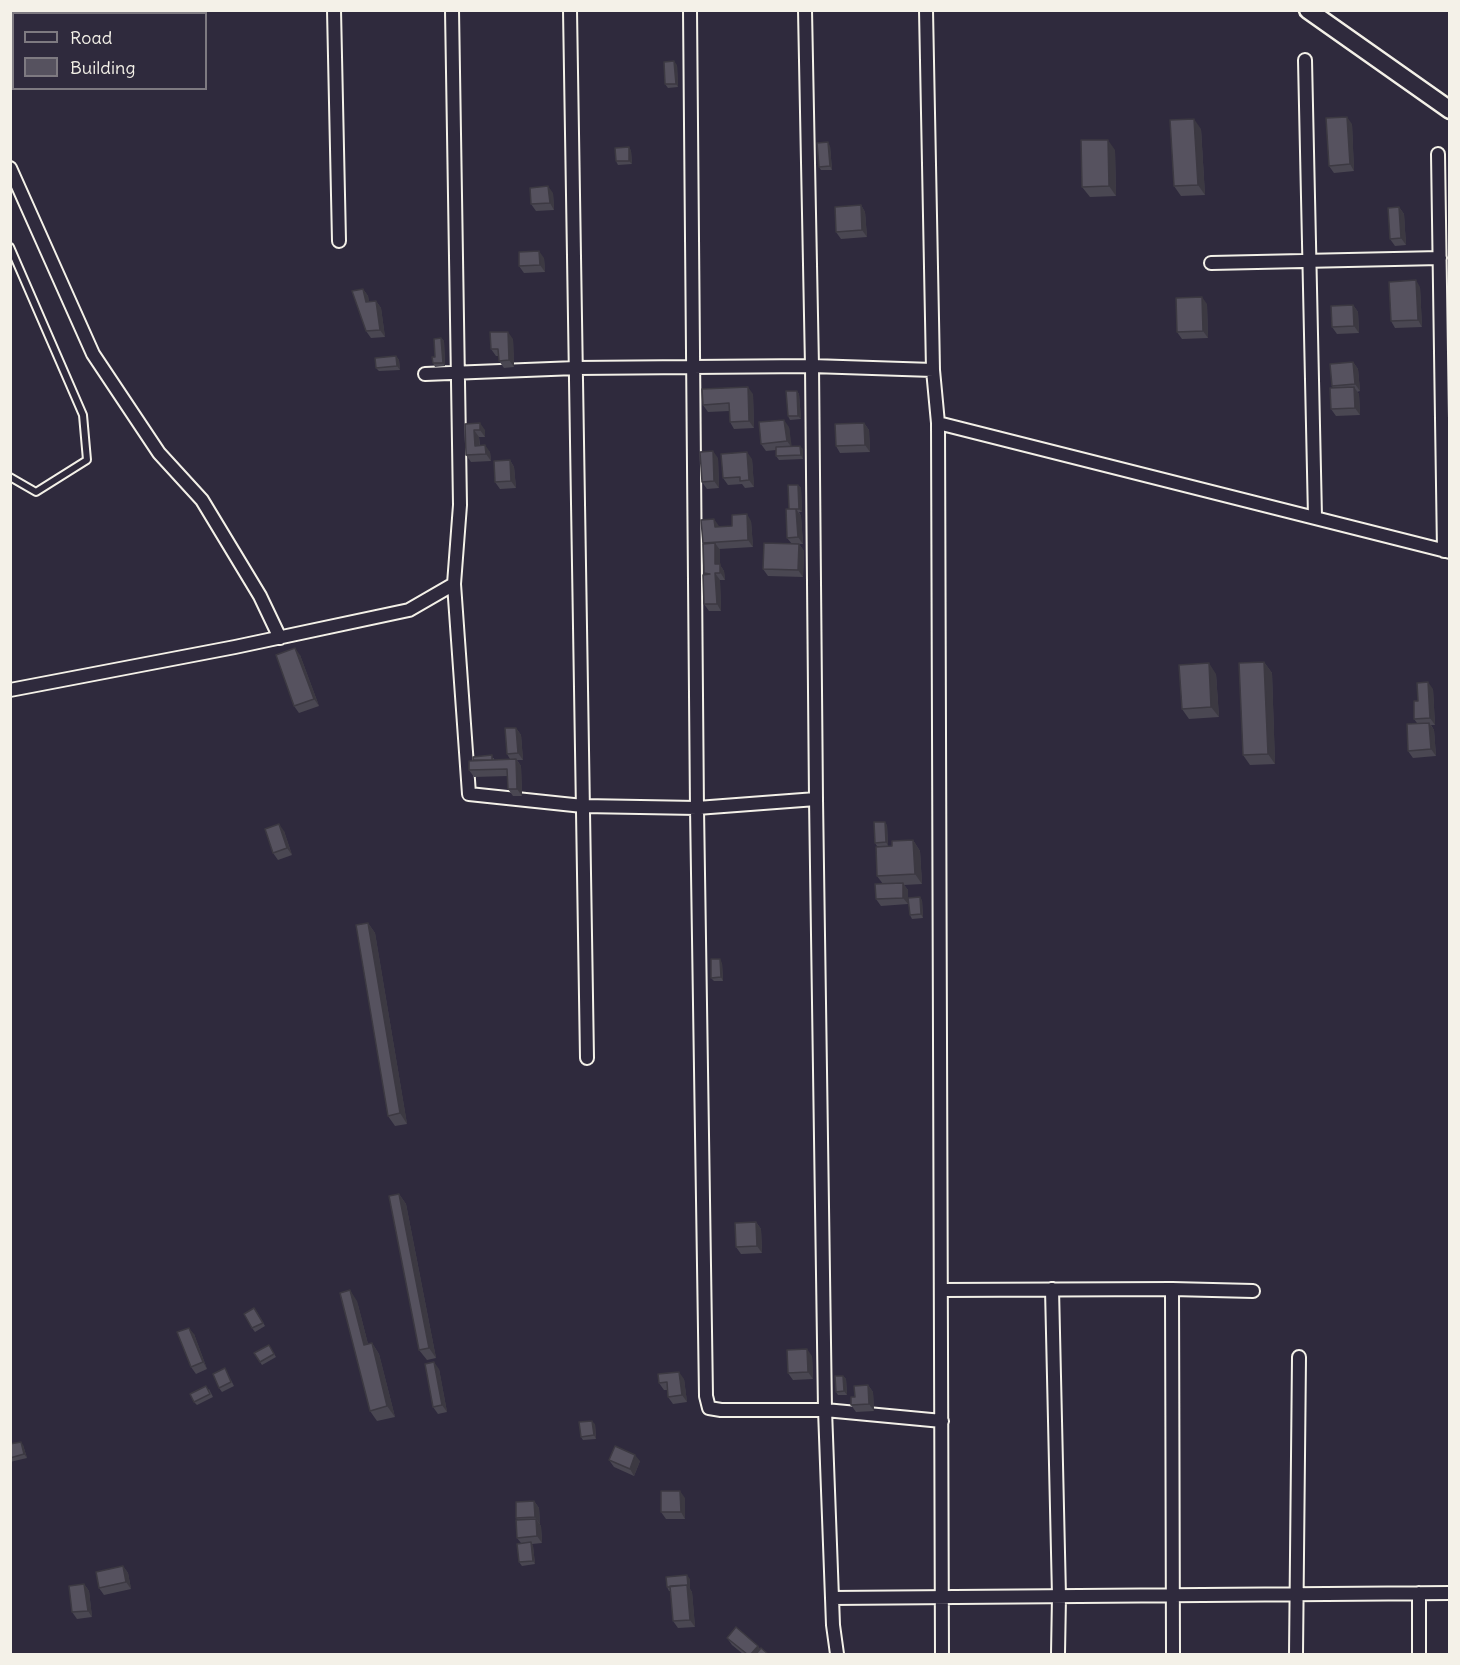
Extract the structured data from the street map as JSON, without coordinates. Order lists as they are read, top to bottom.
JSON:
{
  "legend": ["Road", "Building"]
}
